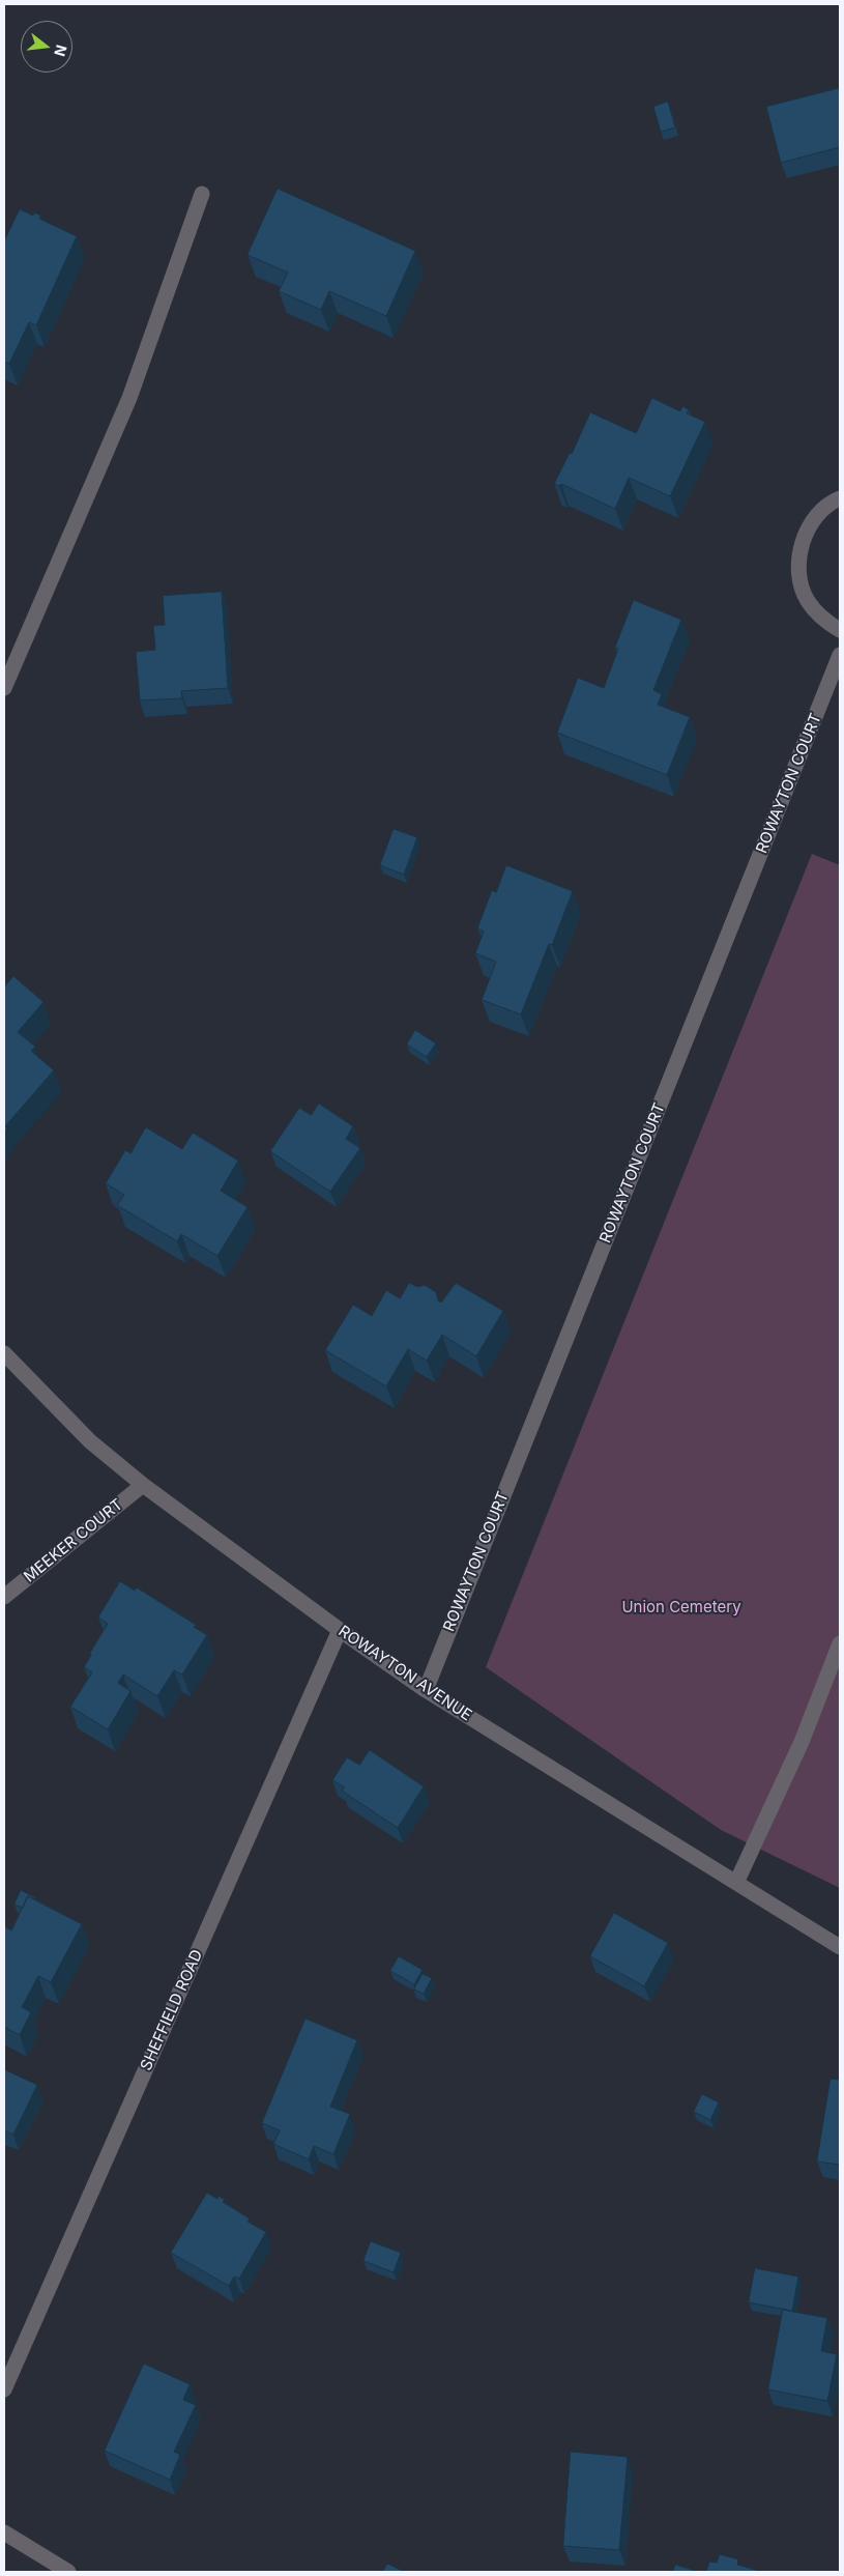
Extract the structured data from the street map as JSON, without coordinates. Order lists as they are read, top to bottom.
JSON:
{
  "streets": {
    "street": [
      "ROWAYTON COURT",
      "MEEKER COURT",
      "ROWAYTON AVENUE",
      "SHEFFIELD ROAD"
    ]
  },
  "crossings": [
    ["ROWAYTON COURT", "ROWAYTON AVENUE"],
    ["MEEKER COURT", "ROWAYTON AVENUE"],
    ["ROWAYTON AVENUE", "SHEFFIELD ROAD"]
  ],
  "parks": ["Union Cemetery"],
  "north": "right"
}
